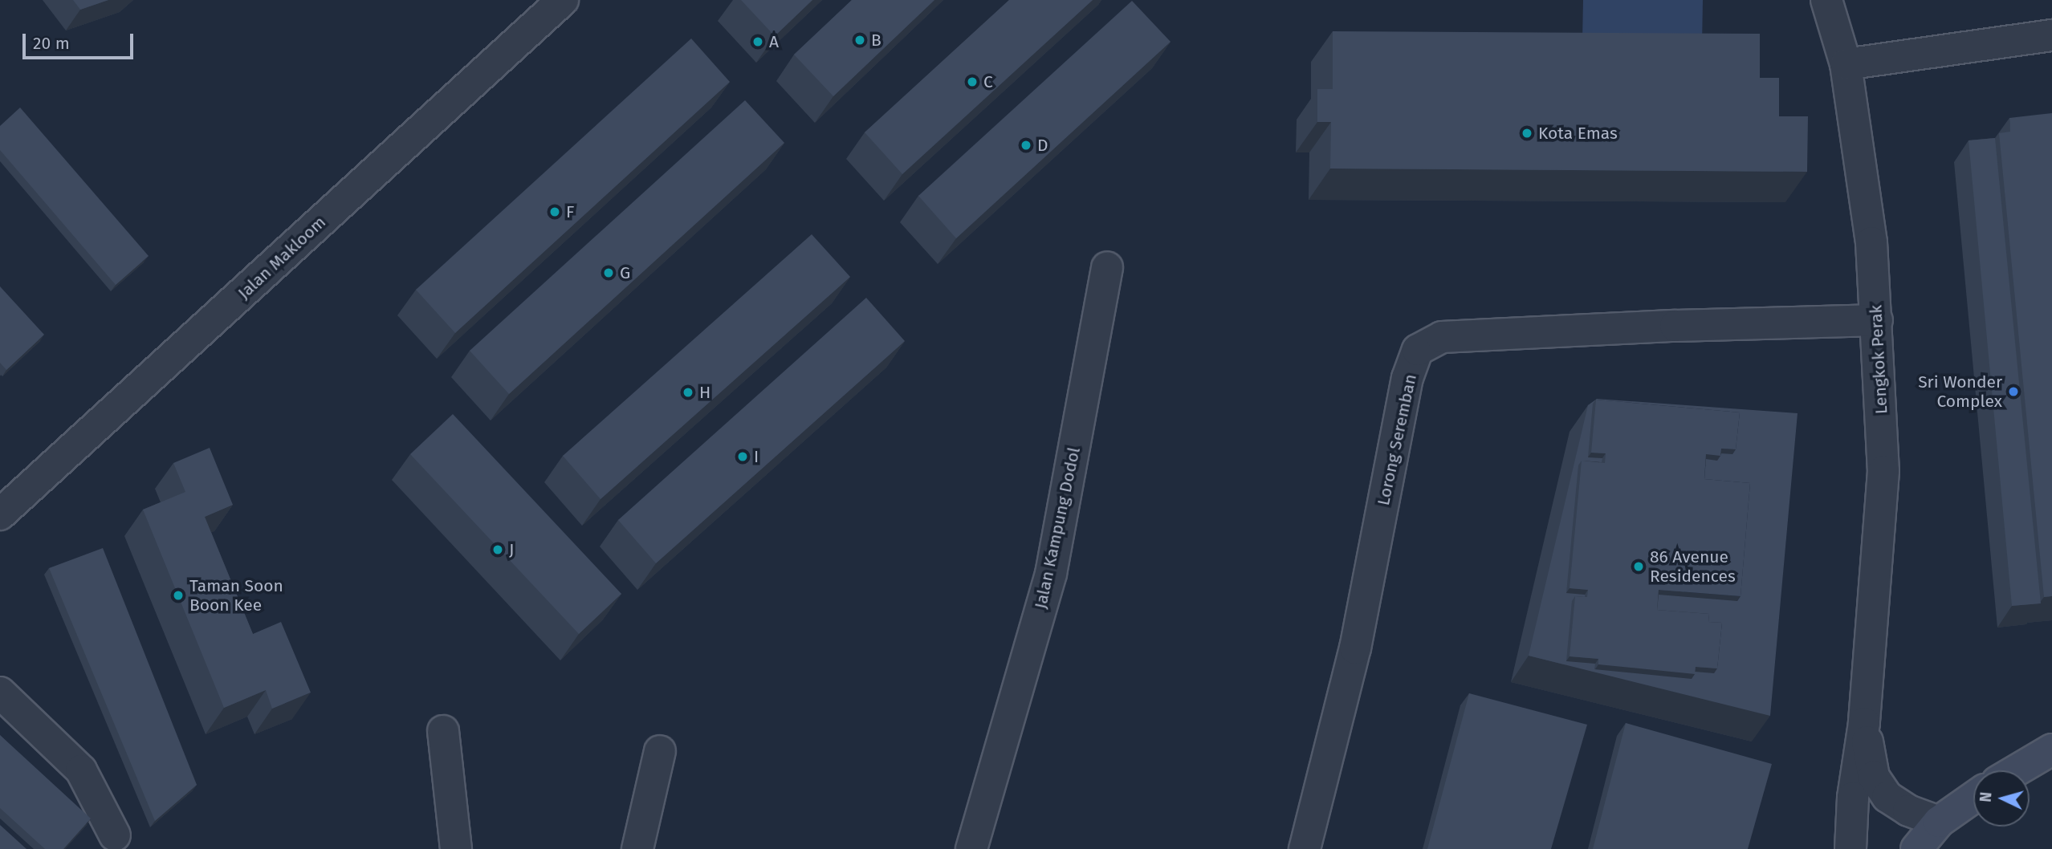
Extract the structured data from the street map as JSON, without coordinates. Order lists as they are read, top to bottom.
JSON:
{
  "streets": {
    "street": [
      "Jalan Makloom",
      "Lengkok Perak",
      "Lorong Seremban",
      "Jalan Kampung Dodol"
    ]
  },
  "crossings": [
    ["Lengkok Perak", "Lorong Seremban"]
  ],
  "places": [
    "B",
    "A",
    "C",
    "Kota Emas",
    "D",
    "F",
    "G",
    "Sri Wonder Complex",
    "H",
    "I",
    "J",
    "86 Avenue Residences",
    "Taman Soon Boon Kee"
  ],
  "scale_bar": "20 m",
  "north": "left"
}
